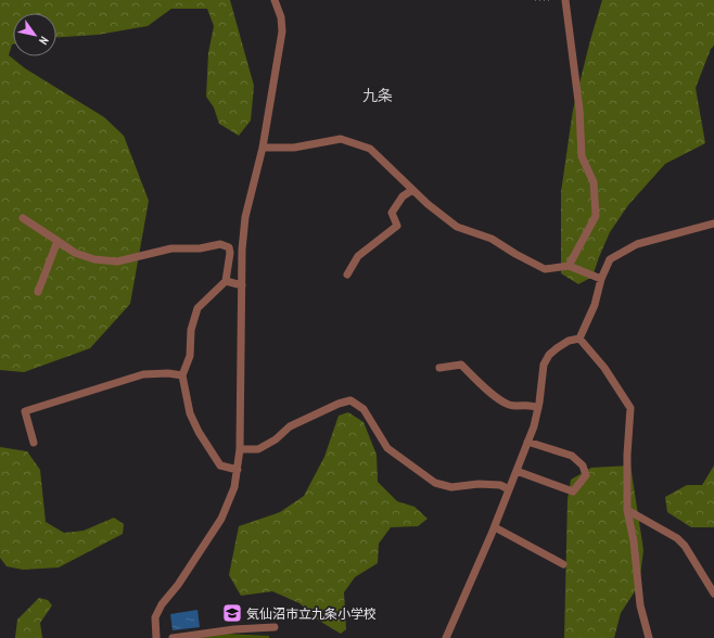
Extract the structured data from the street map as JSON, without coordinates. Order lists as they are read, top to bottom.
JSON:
{
  "districts": ["九条"],
  "places": {
    "school or university": ["気仙沼市立九条小学校"]
  },
  "north": "bottom right"
}
